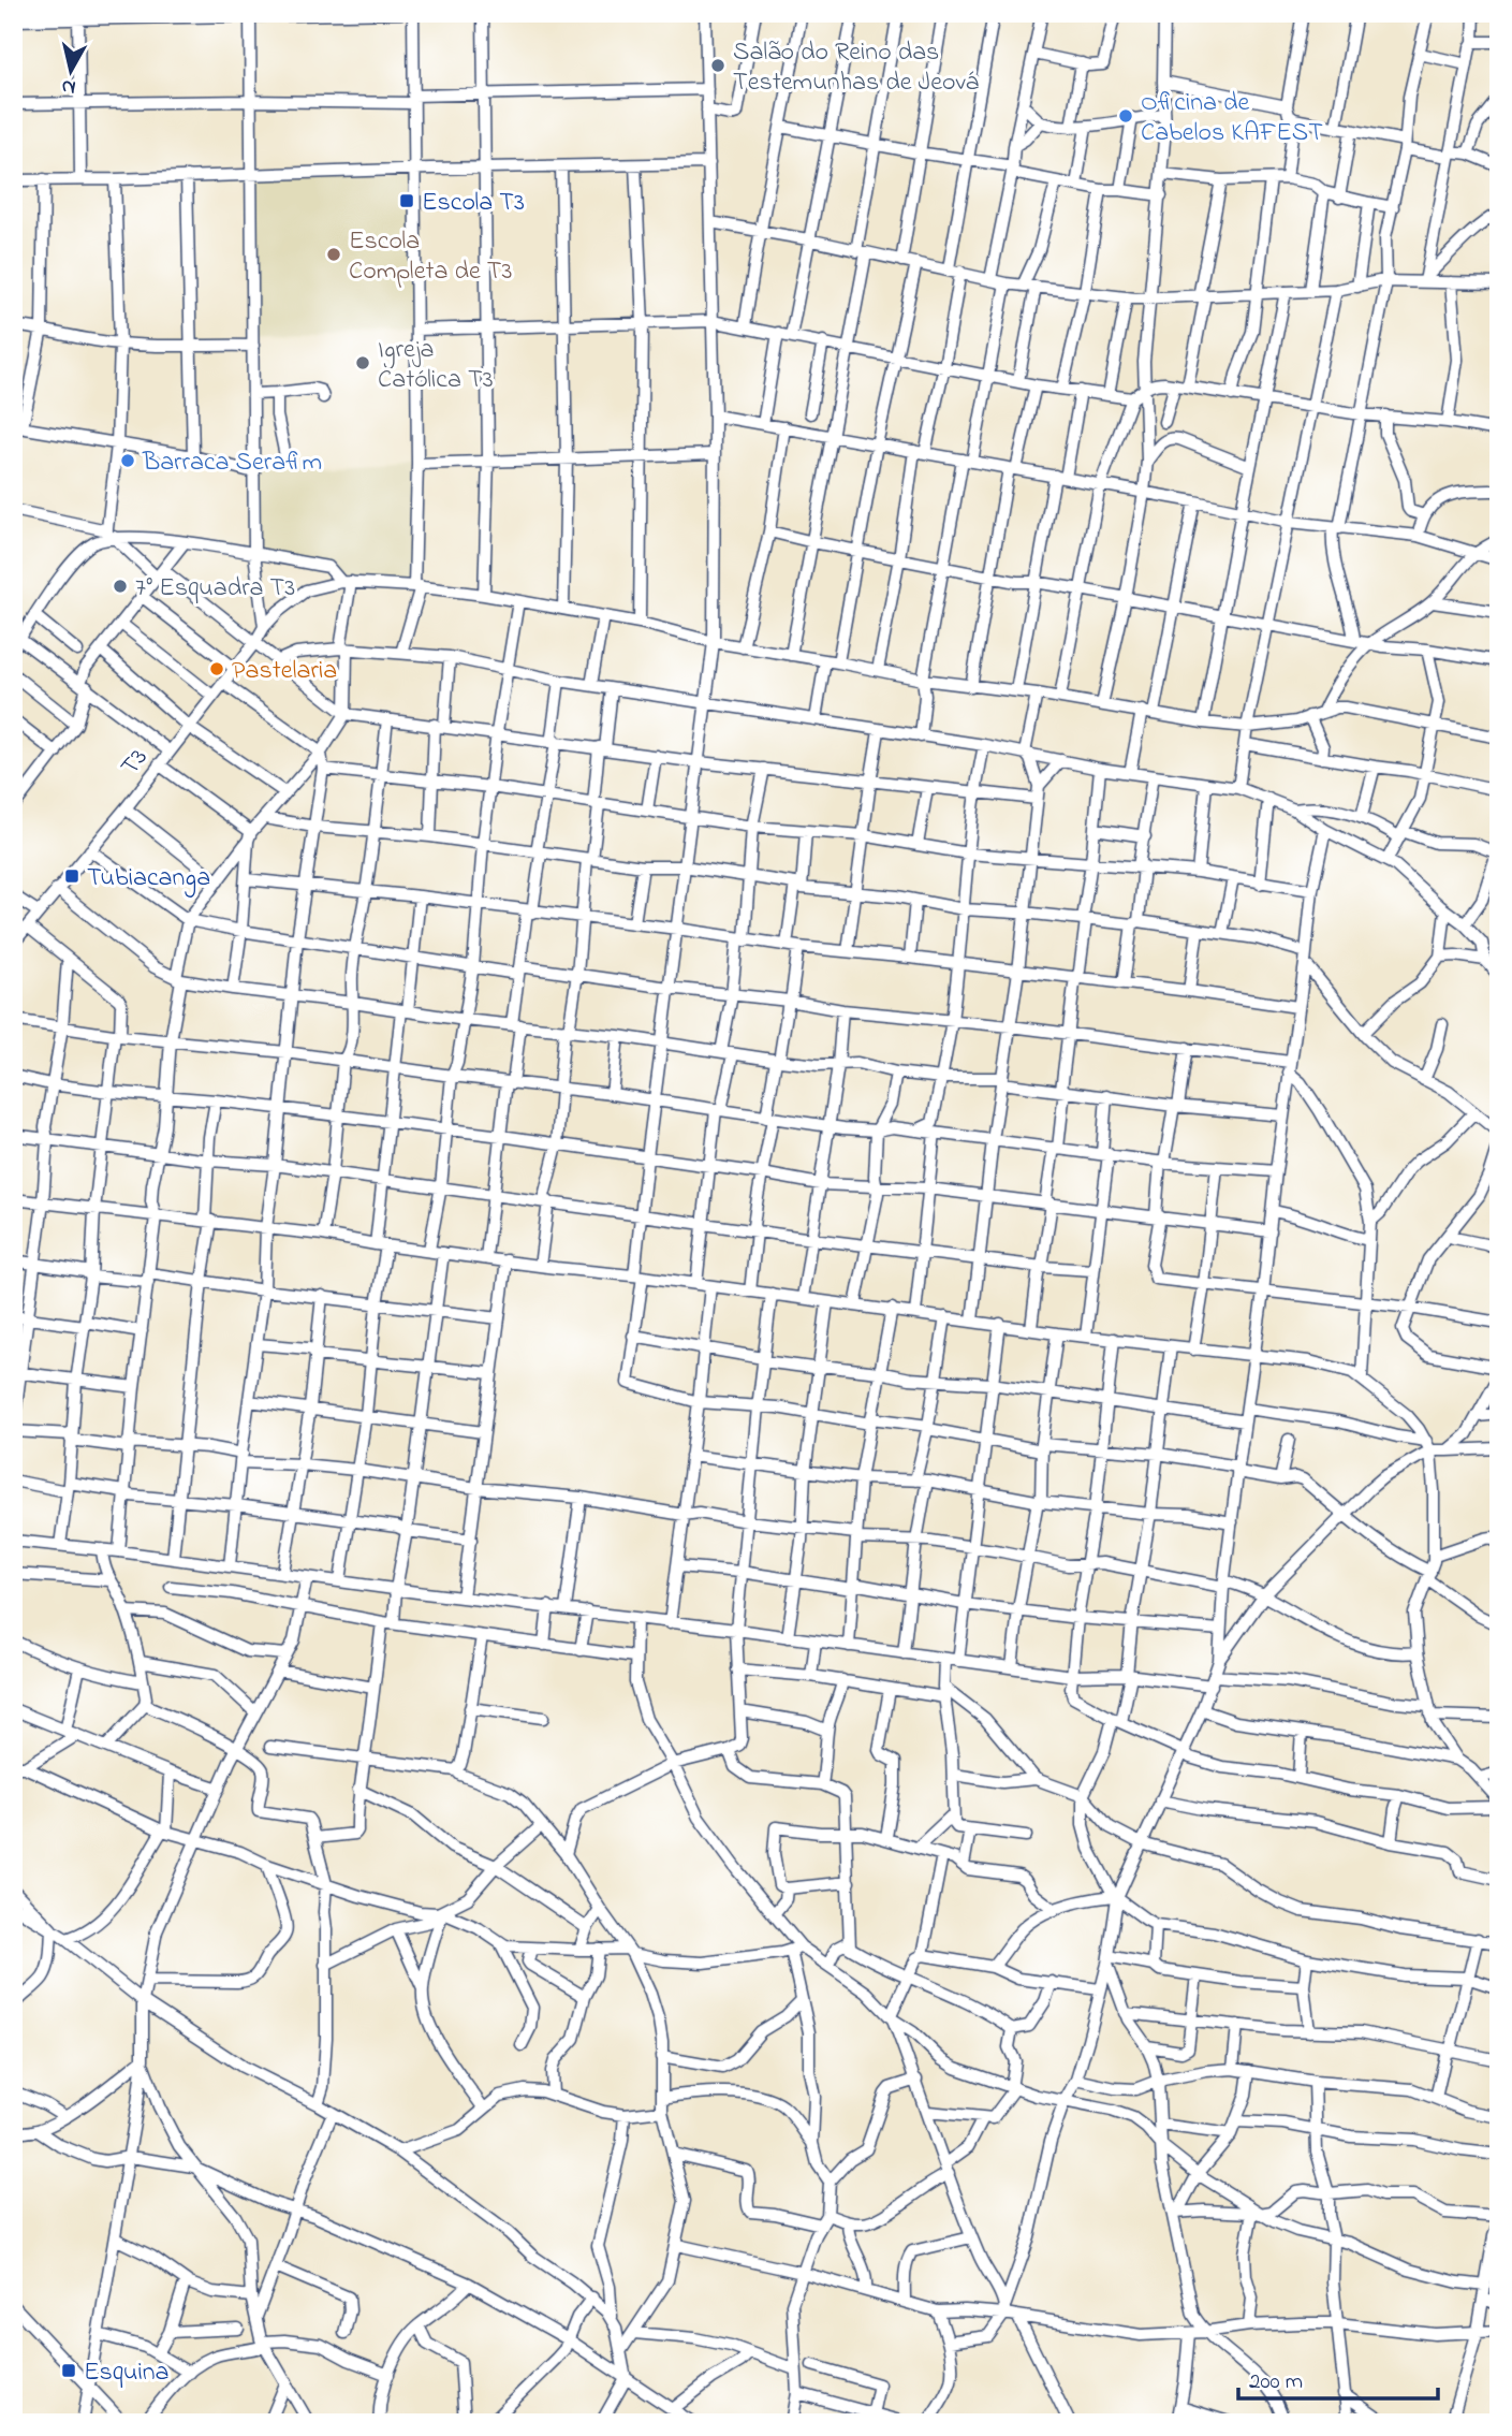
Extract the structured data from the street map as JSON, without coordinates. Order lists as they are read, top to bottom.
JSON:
{
  "streets": {
    "street": ["T3"]
  },
  "places": {
    "other": [
      "Salão do Reino das Testemunhas de Jeová",
      "Oficina de Cabelos KAFEST",
      "Escola Completa de T3",
      "Igreja Católica T3",
      "Barraca Serafim",
      "7° Esquadra T3",
      "Pastelaria"
    ],
    "transit": ["Escola T3", "Tubiacanga", "Esquina"]
  },
  "scale_bar": "200 m",
  "north": "bottom"
}
